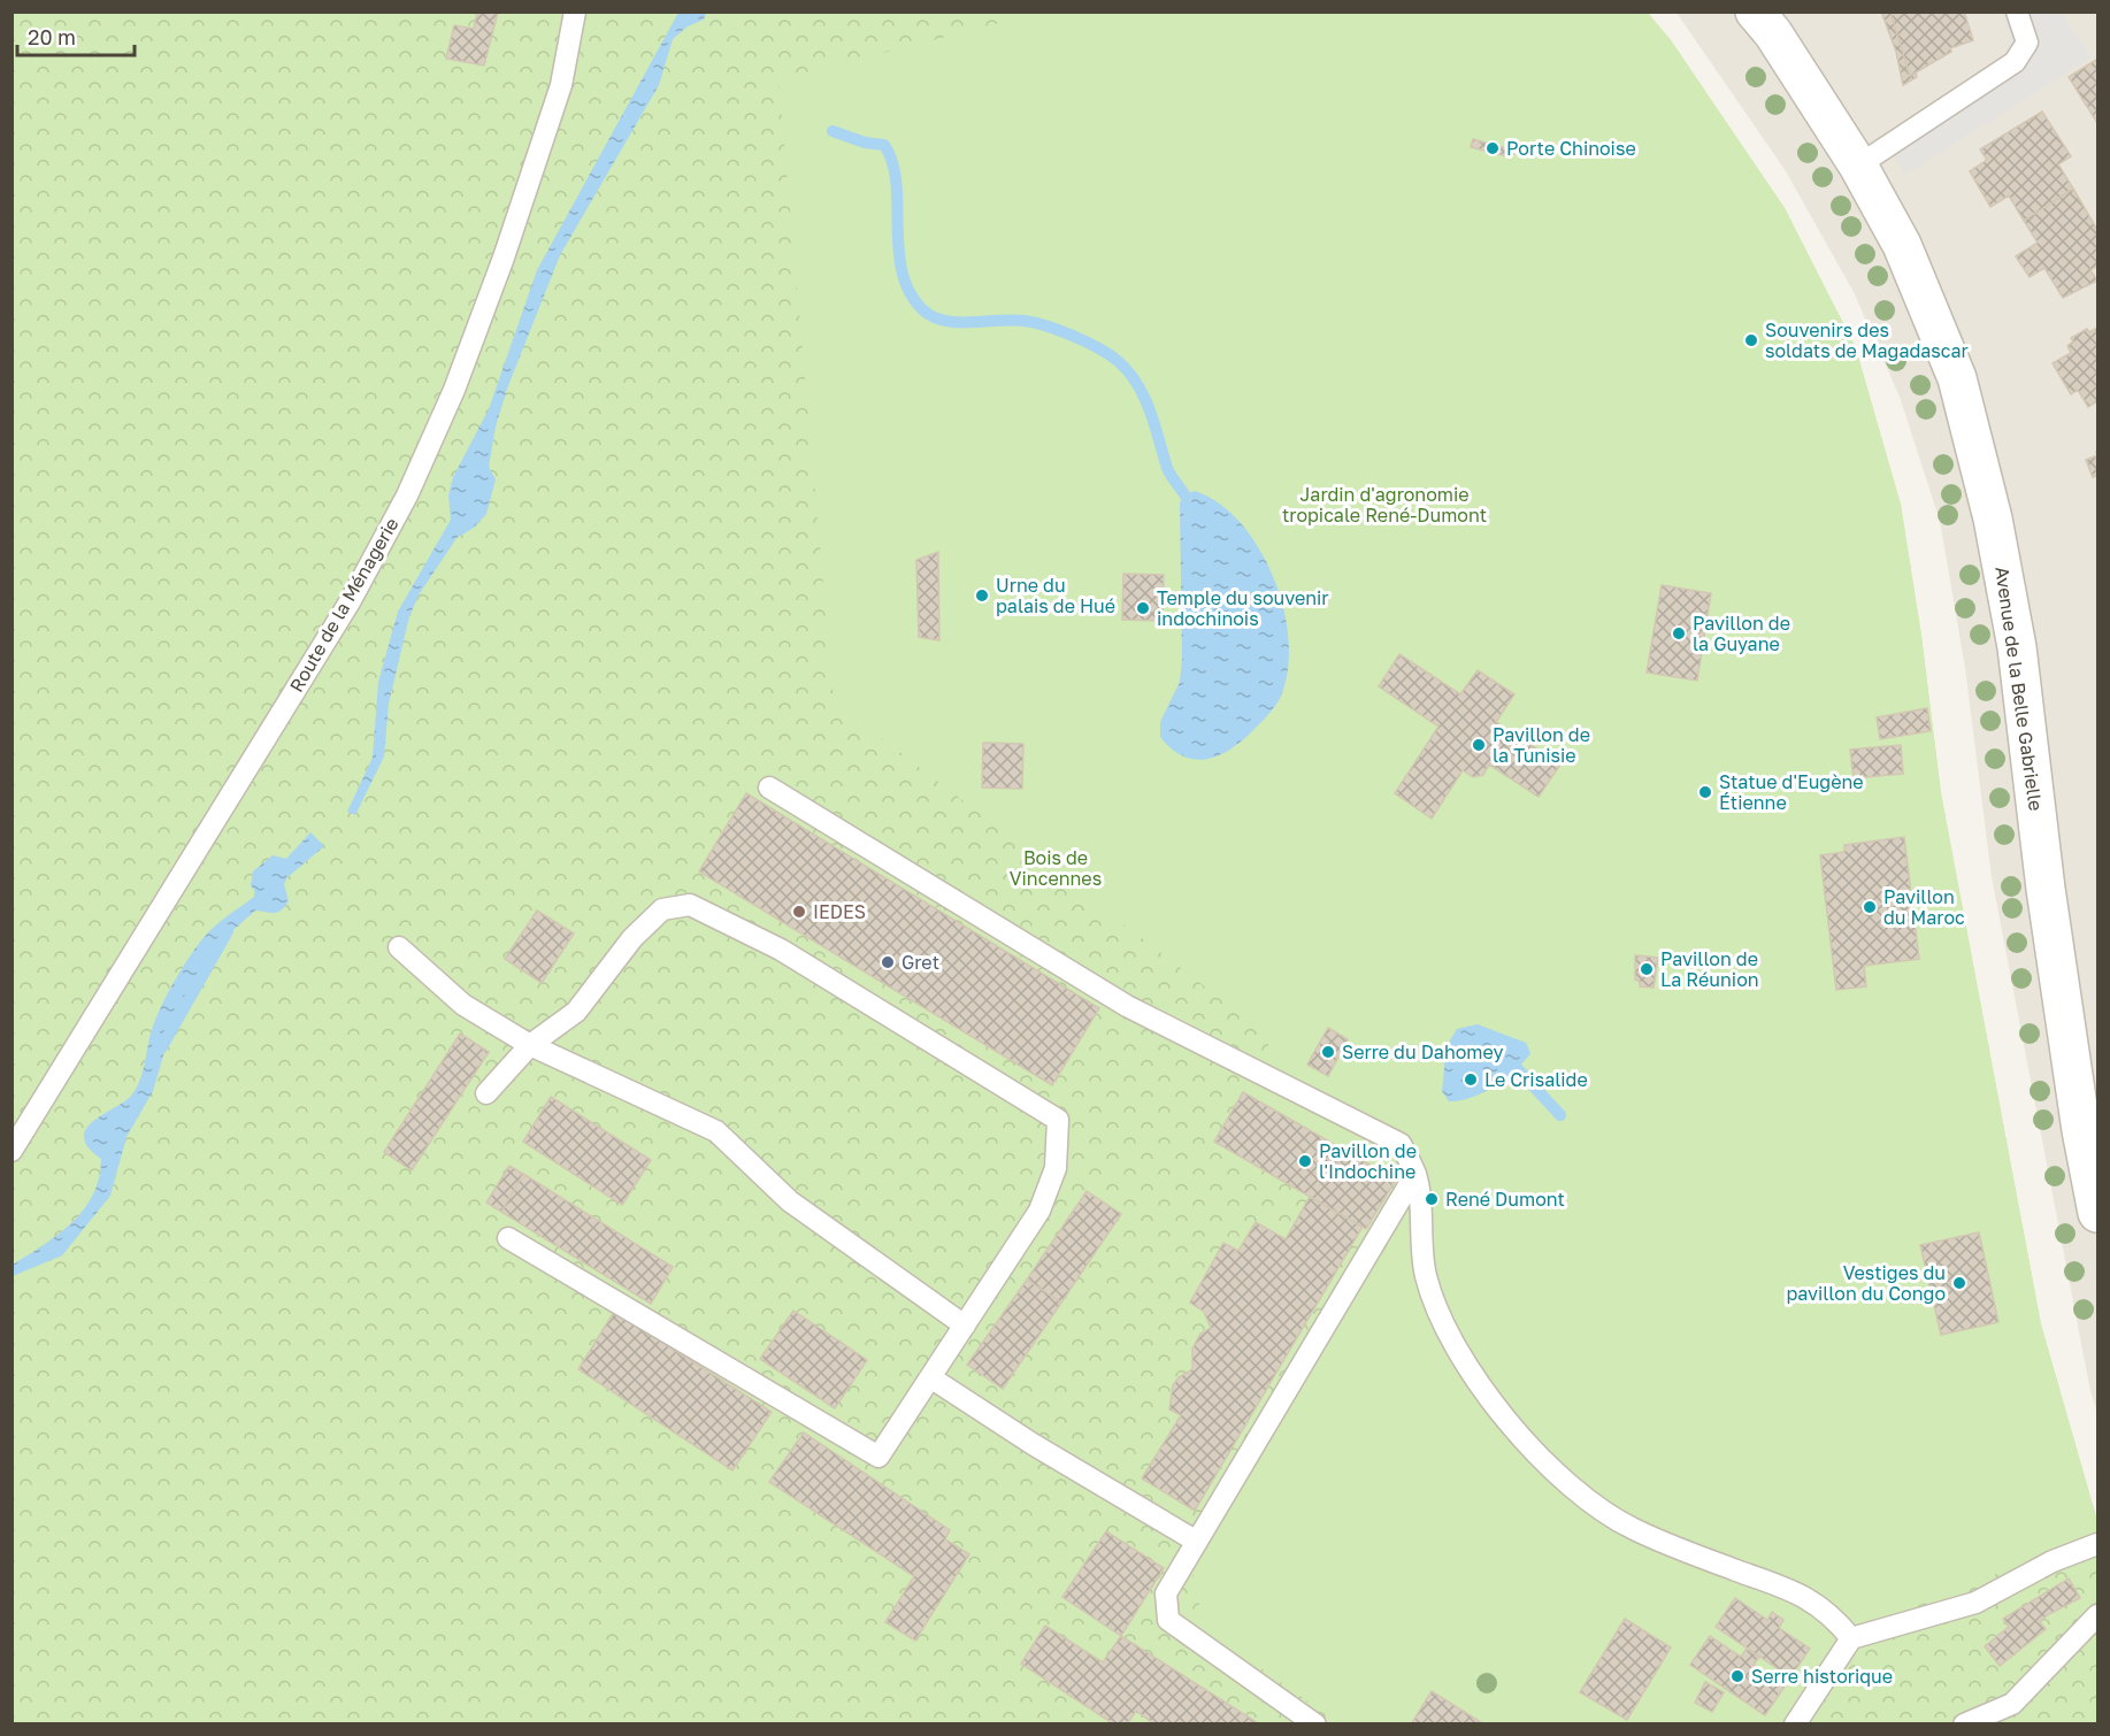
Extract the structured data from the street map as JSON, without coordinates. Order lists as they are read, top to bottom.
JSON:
{
  "streets": {
    "street": ["Avenue de la Belle Gabrielle"],
    "lane": ["Route de la Ménagerie"]
  },
  "parks": ["Jardin d'agronomie tropicale René-Dumont", "Bois de Vincennes"],
  "places": [
    "Porte Chinoise",
    "Souvenirs des soldats de Magadascar",
    "Urne du palais de Hué",
    "Temple du souvenir indochinois",
    "Pavillon de la Guyane",
    "Pavillon de la Tunisie",
    "Statue d'Eugène Étienne",
    "Pavillon du Maroc",
    "IEDES",
    "Gret",
    "Pavillon de La Réunion",
    "Serre du Dahomey",
    "Le Crisalide",
    "Pavillon de l'Indochine",
    "René Dumont",
    "Vestiges du pavillon du Congo",
    "Serre historique"
  ],
  "scale_bar": "20 m"
}
